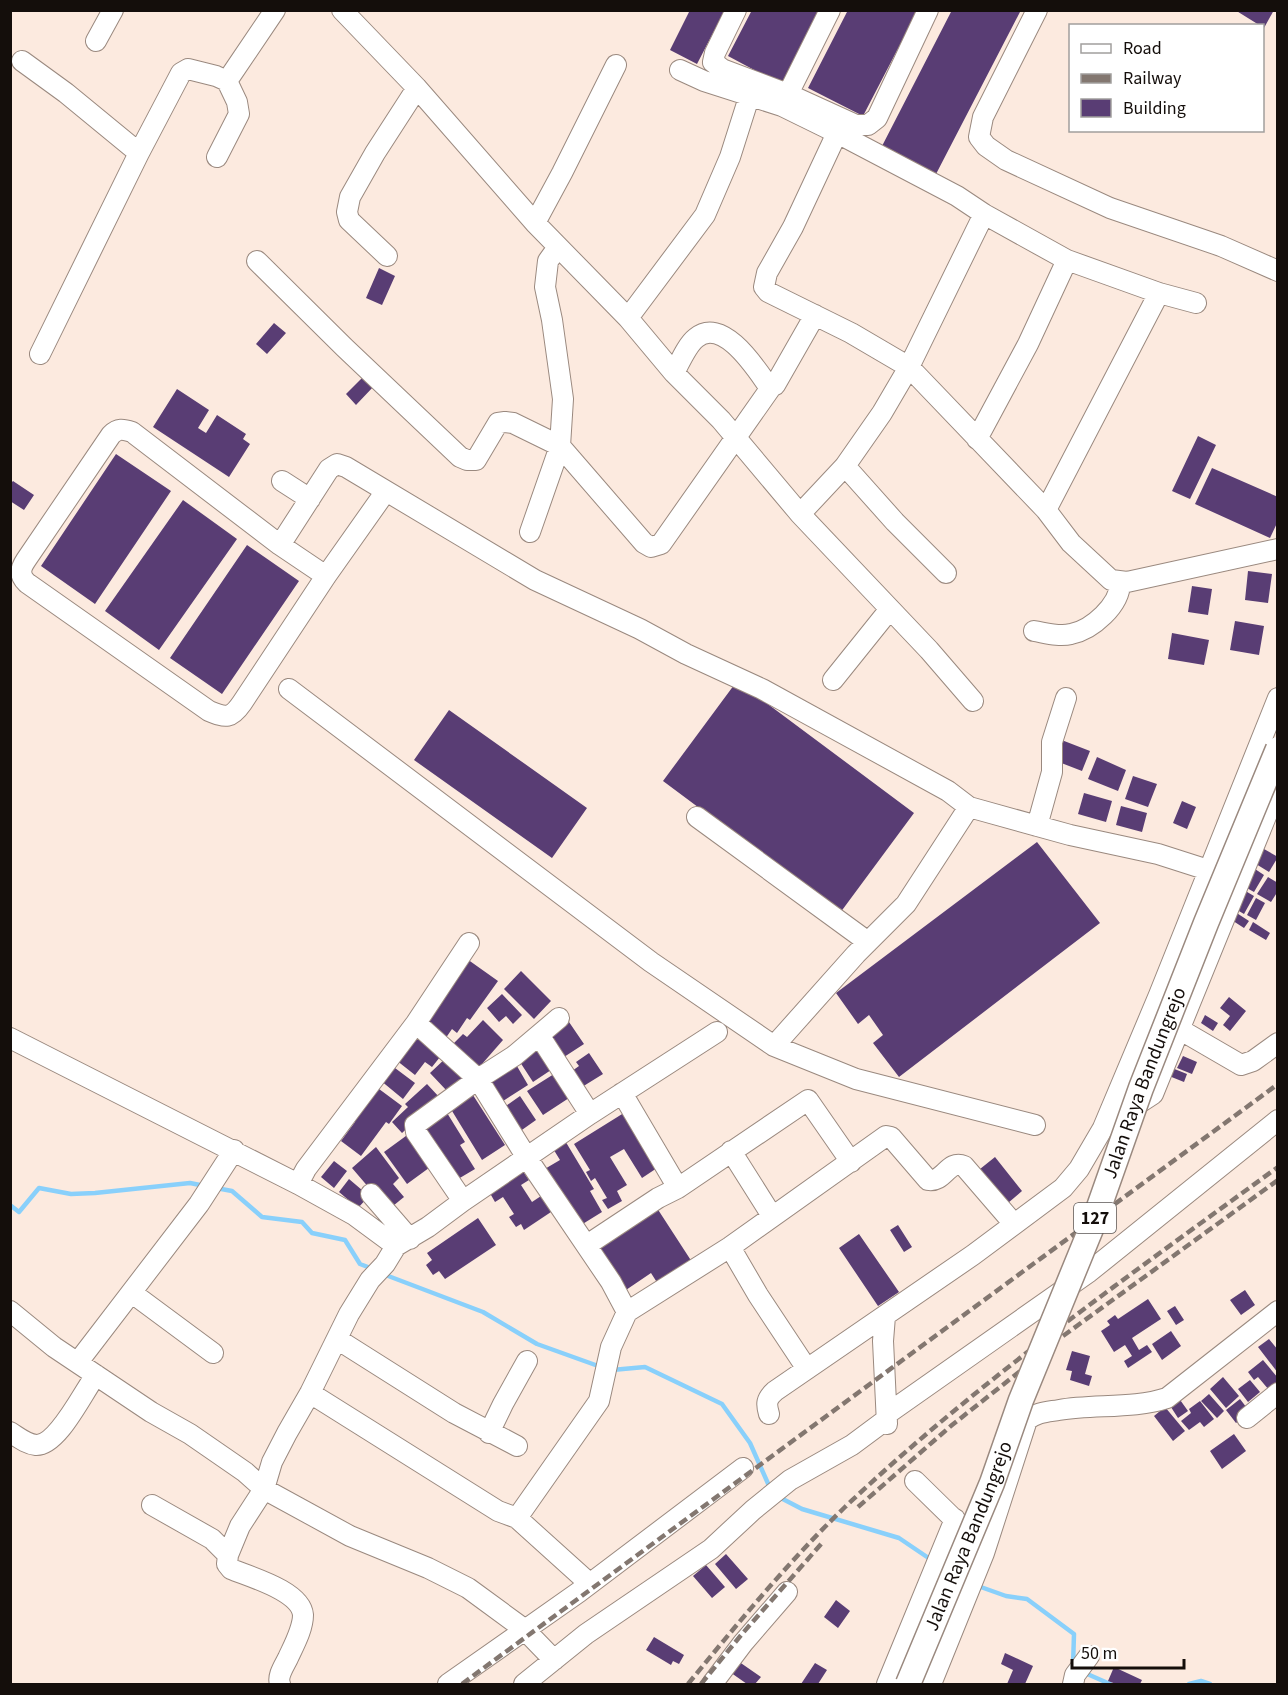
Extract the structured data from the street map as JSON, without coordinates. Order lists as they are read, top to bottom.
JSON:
{
  "streets": {
    "main road": ["Jalan Raya Bandungrejo", "127"]
  },
  "legend": ["Road", "Railway", "Building"],
  "scale_bar": "50 m"
}
